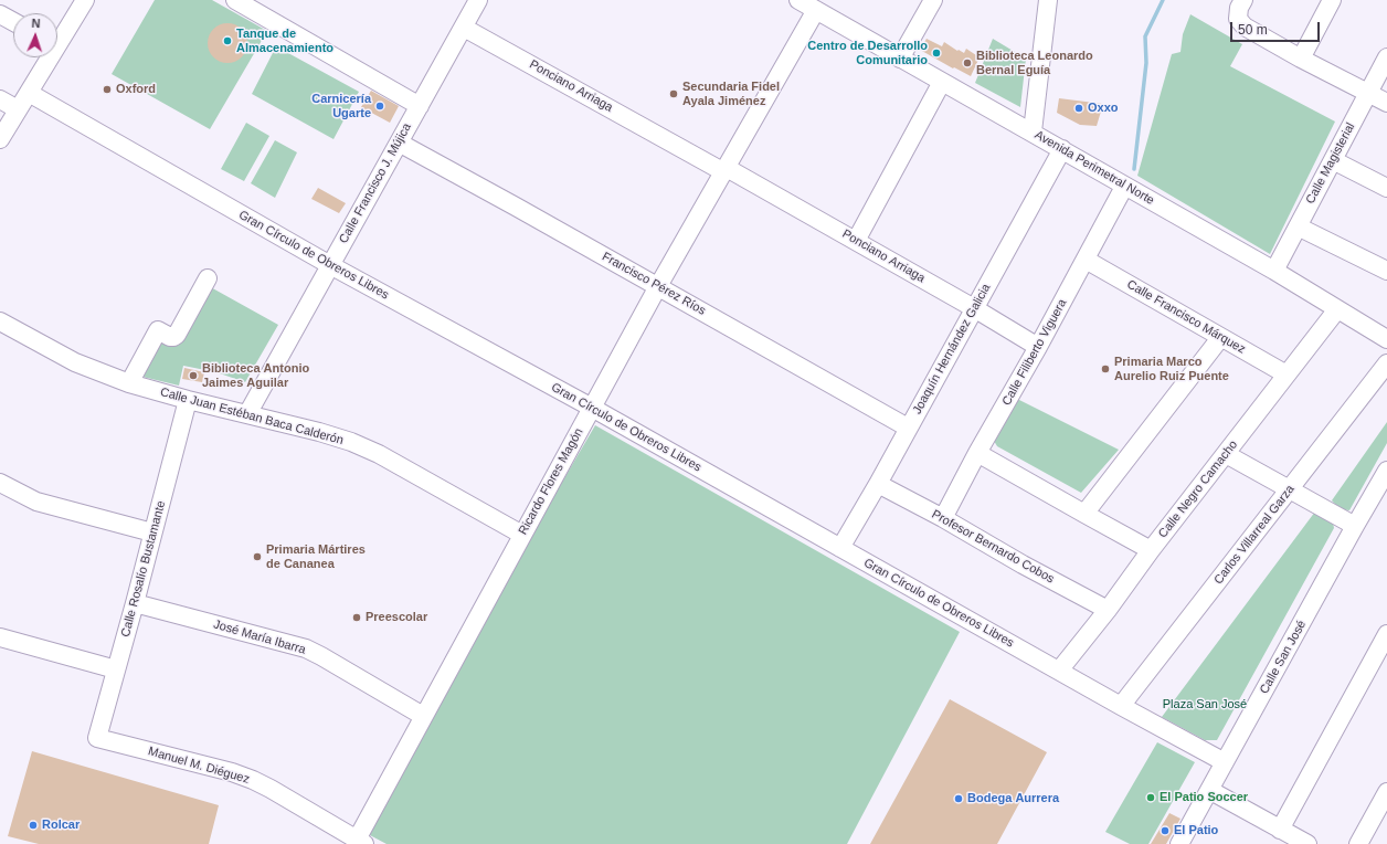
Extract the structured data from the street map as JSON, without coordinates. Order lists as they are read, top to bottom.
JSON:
{
  "streets": {
    "street": [
      "Ponciano Arriaga",
      "Calle Magisterial",
      "Avenida Perimetral Norte",
      "Calle Francisco J. Mújica",
      "Gran Círculo de Obreros Libres",
      "Francisco Pérez Ríos",
      "Calle Francisco Márquez",
      "Joaquín Hernández Galicia",
      "Calle Filiberto Viguera",
      "Calle Juan Estéban Baca Calderón",
      "Ricardo Flores Magón",
      "Calle Negro Camacho",
      "Carlos Villarreal Garza",
      "Profesor Bernardo Cobos",
      "Calle Rosalío Bustamante",
      "José María Ibarra",
      "Calle San José",
      "Manuel M. Diéguez"
    ]
  },
  "crossings": [
    ["Ponciano Arriaga", "Calle Francisco J. Mújica"],
    ["Ponciano Arriaga", "Joaquín Hernández Galicia"],
    ["Ponciano Arriaga", "Calle Filiberto Viguera"],
    ["Ponciano Arriaga", "Ricardo Flores Magón"],
    ["Calle Magisterial", "Avenida Perimetral Norte"],
    ["Avenida Perimetral Norte", "Joaquín Hernández Galicia"],
    ["Avenida Perimetral Norte", "Calle Filiberto Viguera"],
    ["Avenida Perimetral Norte", "Ricardo Flores Magón"],
    ["Avenida Perimetral Norte", "Calle Negro Camacho"],
    ["Calle Francisco J. Mújica", "Gran Círculo de Obreros Libres"],
    ["Calle Francisco J. Mújica", "Francisco Pérez Ríos"],
    ["Calle Francisco J. Mújica", "Calle Juan Estéban Baca Calderón"],
    ["Gran Círculo de Obreros Libres", "Joaquín Hernández Galicia"],
    ["Gran Círculo de Obreros Libres", "Ricardo Flores Magón"],
    ["Gran Círculo de Obreros Libres", "Calle Negro Camacho"],
    ["Gran Círculo de Obreros Libres", "Carlos Villarreal Garza"],
    ["Gran Círculo de Obreros Libres", "Calle San José"],
    ["Francisco Pérez Ríos", "Joaquín Hernández Galicia"],
    ["Francisco Pérez Ríos", "Ricardo Flores Magón"],
    ["Calle Francisco Márquez", "Calle Filiberto Viguera"],
    ["Calle Francisco Márquez", "Calle Negro Camacho"],
    ["Joaquín Hernández Galicia", "Profesor Bernardo Cobos"],
    ["Calle Filiberto Viguera", "Profesor Bernardo Cobos"],
    ["Calle Juan Estéban Baca Calderón", "Ricardo Flores Magón"],
    ["Calle Juan Estéban Baca Calderón", "Calle Rosalío Bustamante"],
    ["Ricardo Flores Magón", "José María Ibarra"],
    ["Ricardo Flores Magón", "Manuel M. Diéguez"],
    ["Calle Negro Camacho", "Profesor Bernardo Cobos"],
    ["Calle Rosalío Bustamante", "José María Ibarra"],
    ["Calle Rosalío Bustamante", "Manuel M. Diéguez"]
  ],
  "parks": ["Plaza San José"],
  "places": [
    "Tanque de Almacenamiento",
    "Centro de Desarrollo Comunitario",
    "Biblioteca Leonardo Bernal Eguía",
    "Oxford",
    "Secundaria Fidel Ayala Jiménez",
    "Carnicería Ugarte",
    "Oxxo",
    "Primaria Marco Aurelio Ruiz Puente",
    "Biblioteca Antonio Jaimes Aguilar",
    "Primaria Mártires de Cananea",
    "Preescolar",
    "El Patio Soccer",
    "Bodega Aurrera",
    "Rolcar",
    "El Patio"
  ],
  "scale_bar": "50 m",
  "north": "top"
}
